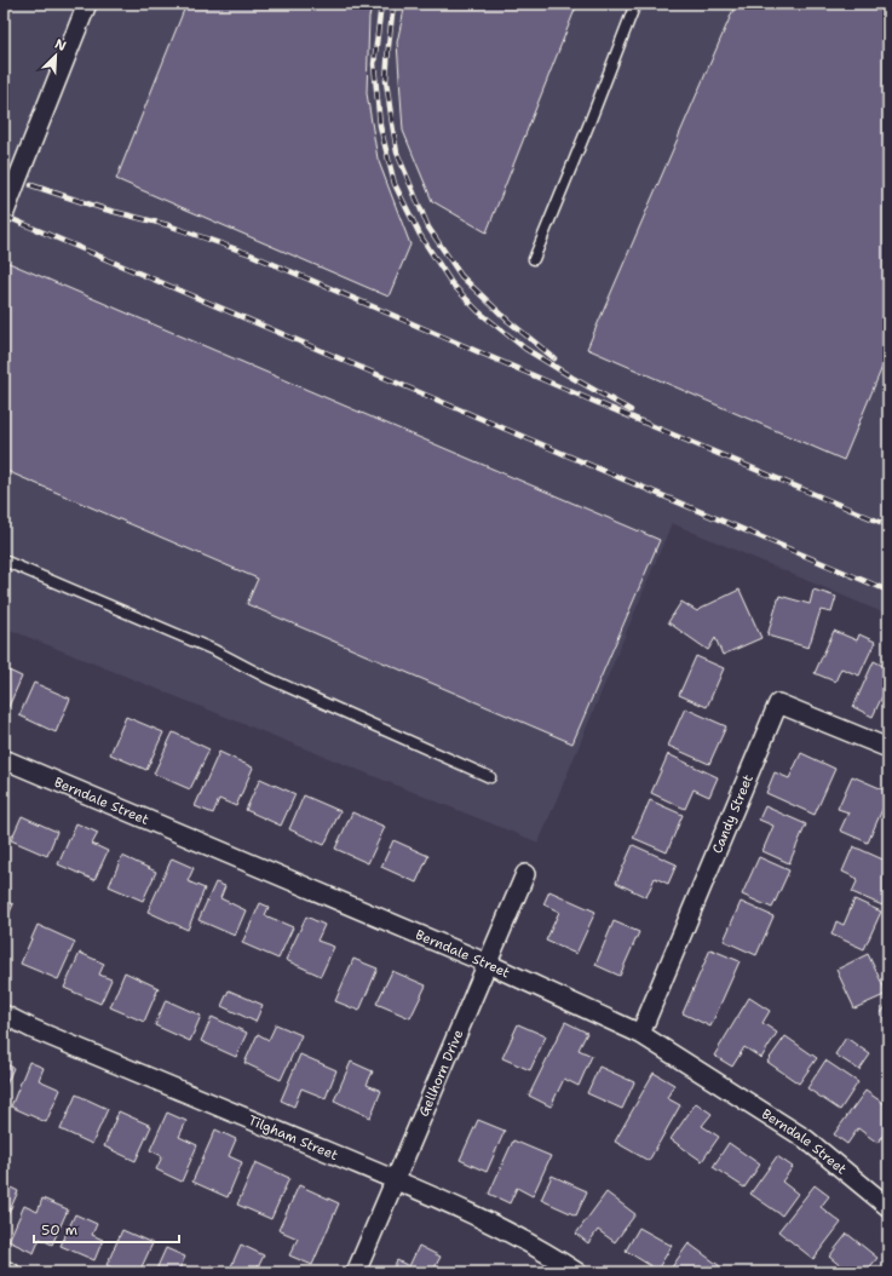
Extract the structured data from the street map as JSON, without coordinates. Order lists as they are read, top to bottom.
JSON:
{
  "streets": {
    "street": [
      "Berndale Street",
      "Candy Street",
      "Gellhorn Drive",
      "Tilgham Street"
    ]
  },
  "crossings": [
    ["Berndale Street", "Candy Street"],
    ["Berndale Street", "Gellhorn Drive"],
    ["Gellhorn Drive", "Tilgham Street"]
  ],
  "scale_bar": "50 m",
  "north": "top right"
}
